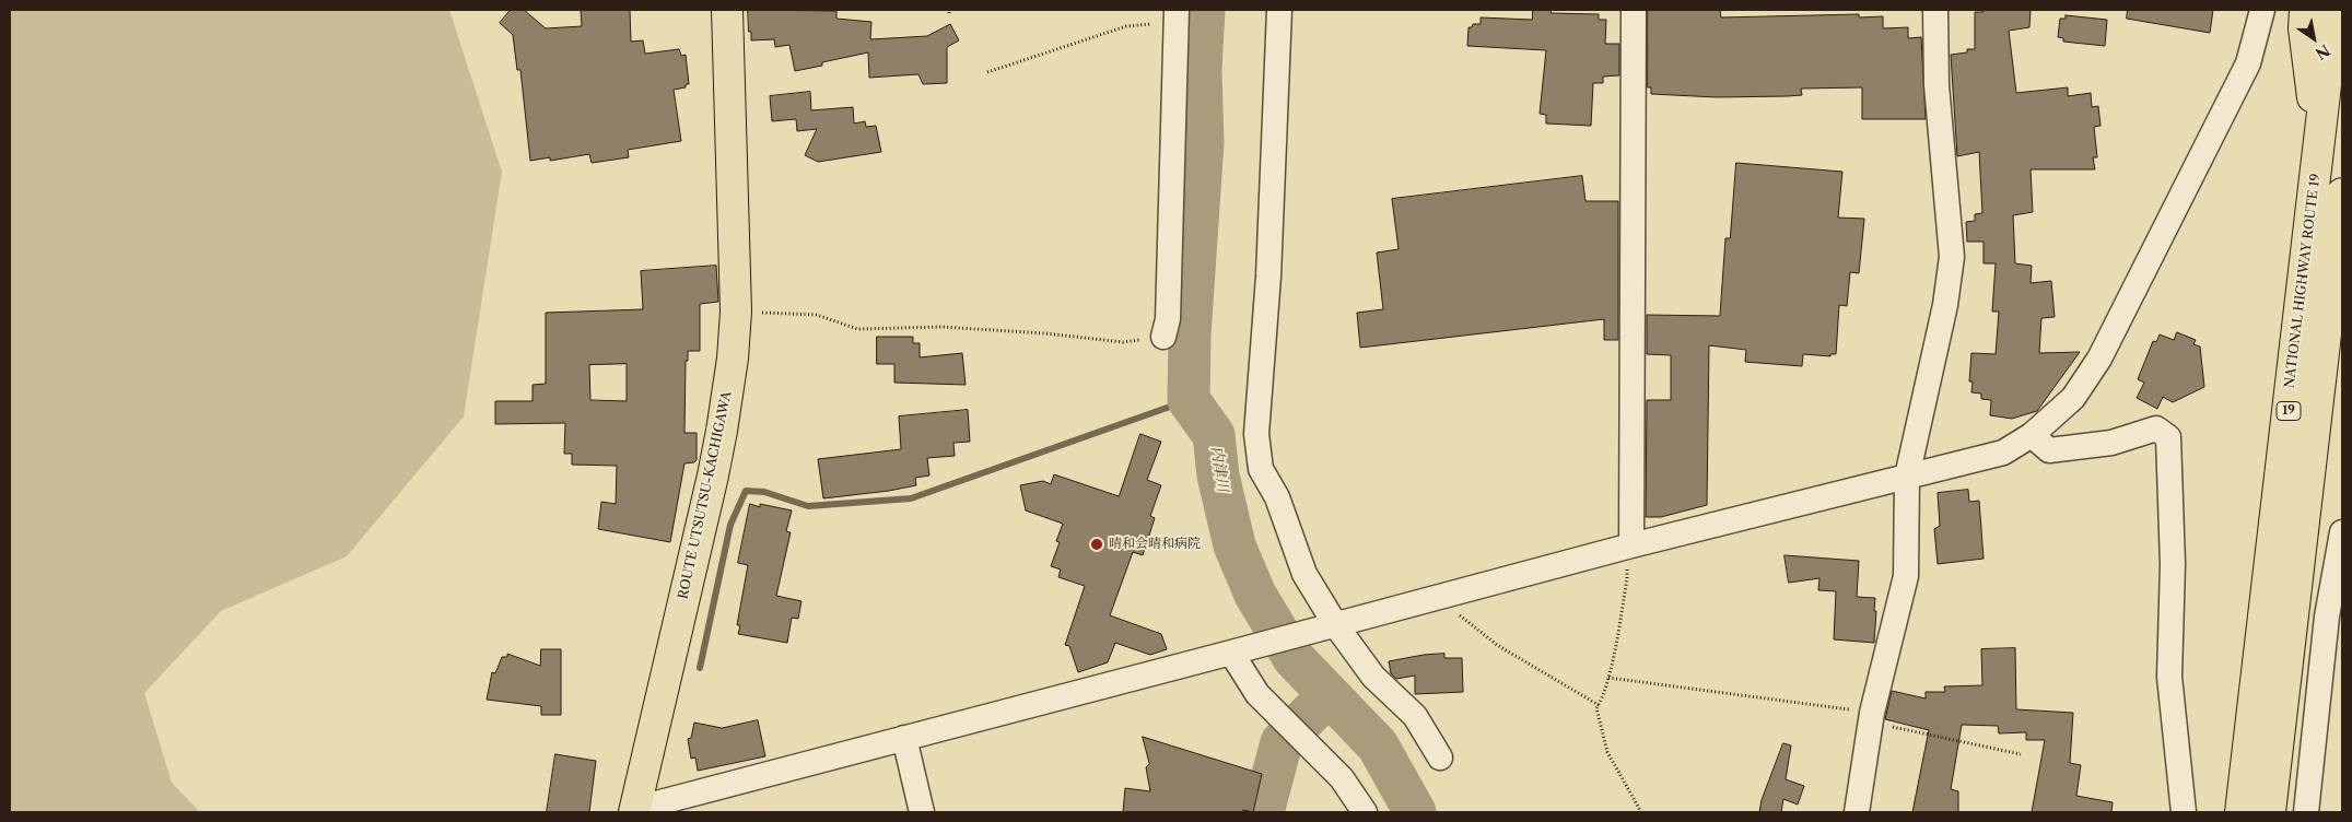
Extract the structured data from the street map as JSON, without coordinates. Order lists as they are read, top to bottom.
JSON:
{
  "streets": {
    "main road": ["NATIONAL HIGHWAY ROUTE 19", "19", "ROUTE UTSUTSU-KACHIGAWA"]
  },
  "water": ["内津川"],
  "places": ["晴和会晴和病院"],
  "north": "bottom right"
}
